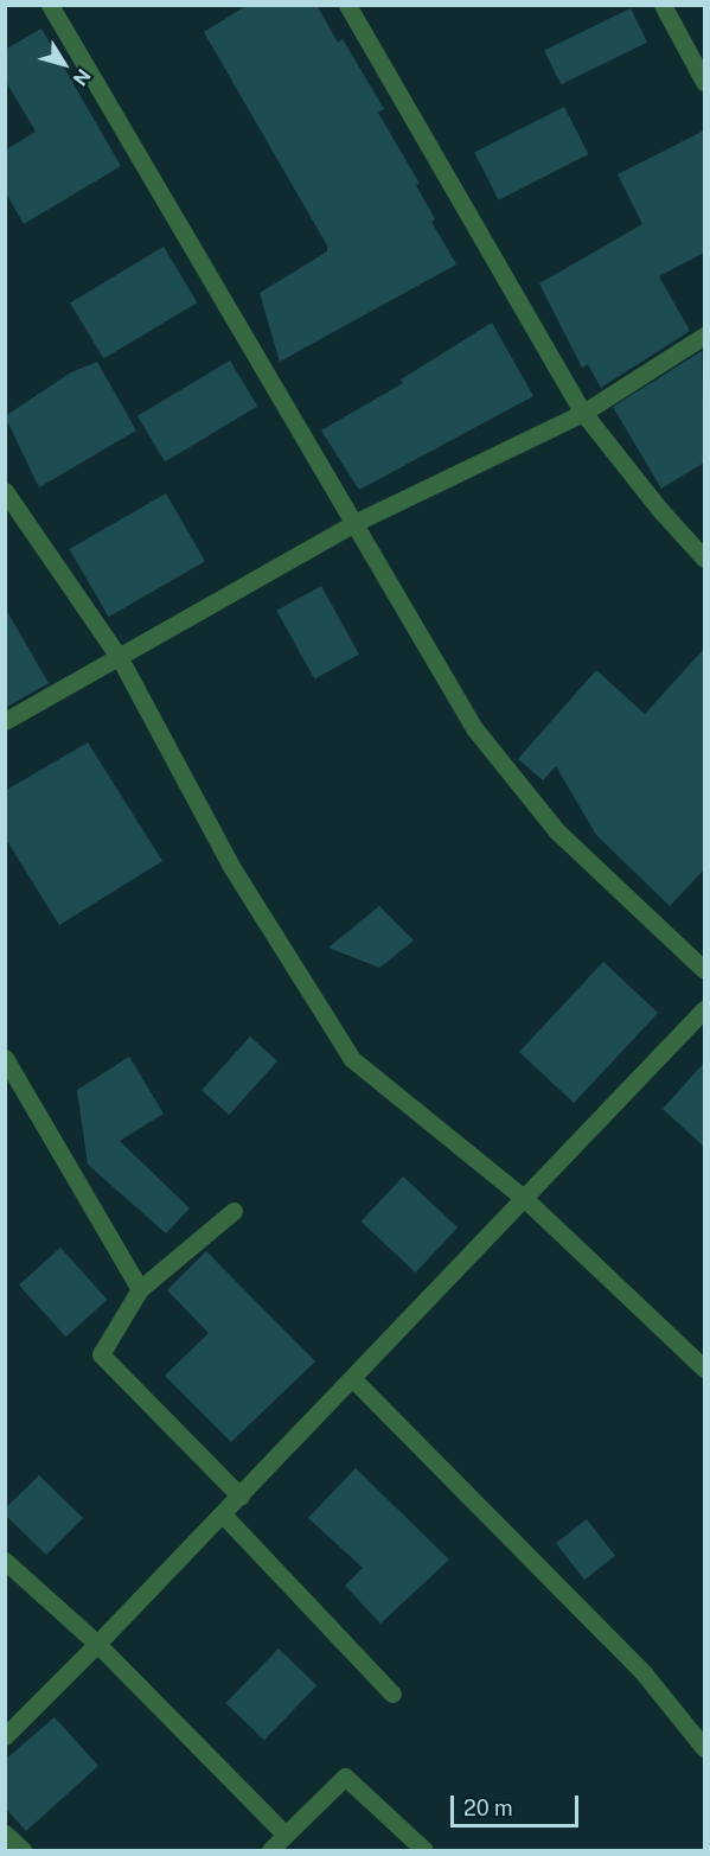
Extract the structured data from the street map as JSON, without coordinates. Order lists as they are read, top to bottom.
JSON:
{
  "scale_bar": "20 m",
  "north": "bottom right"
}
